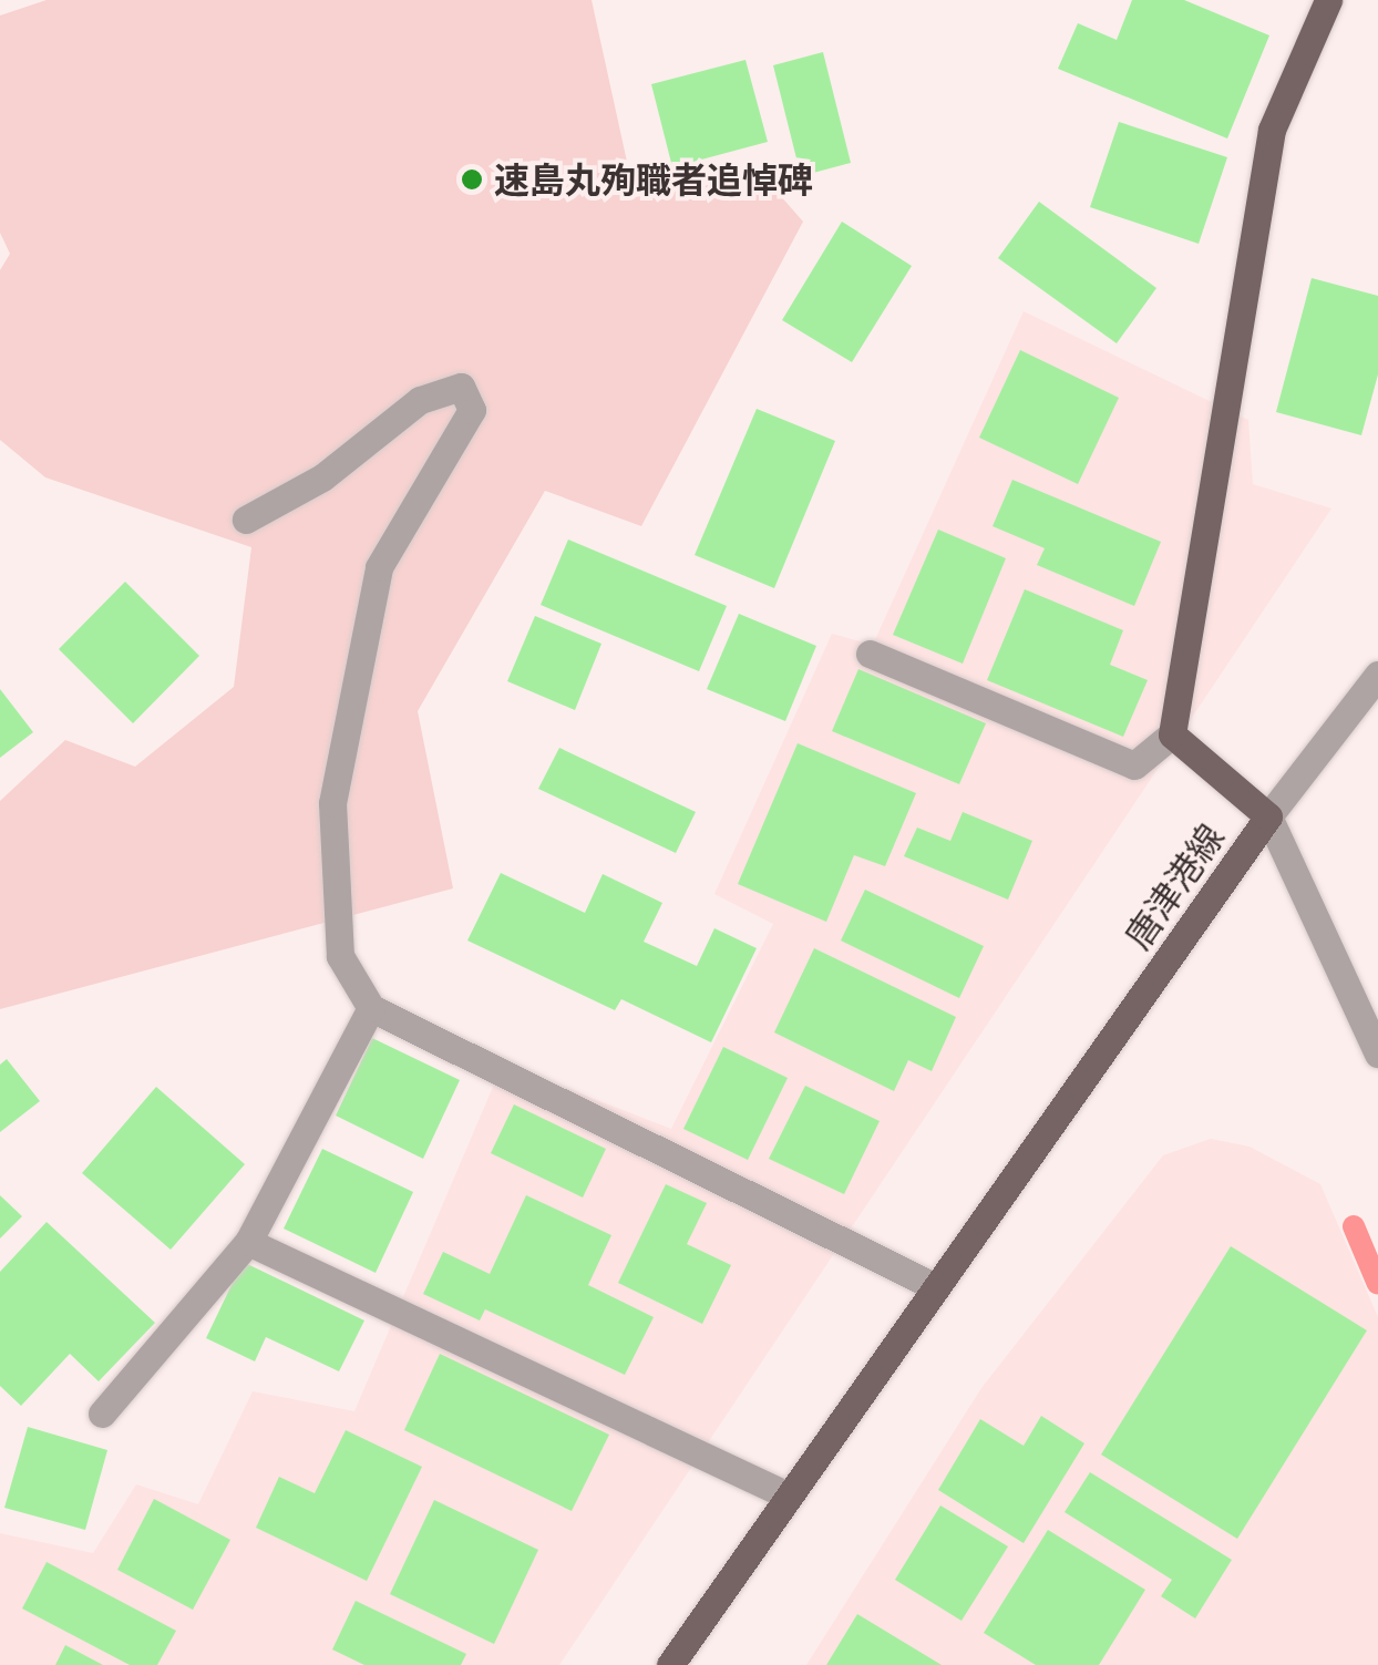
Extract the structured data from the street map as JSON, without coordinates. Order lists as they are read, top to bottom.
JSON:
{
  "streets": {
    "main road": ["唐津港線"]
  },
  "places": ["速島丸殉職者追悼碑"]
}
